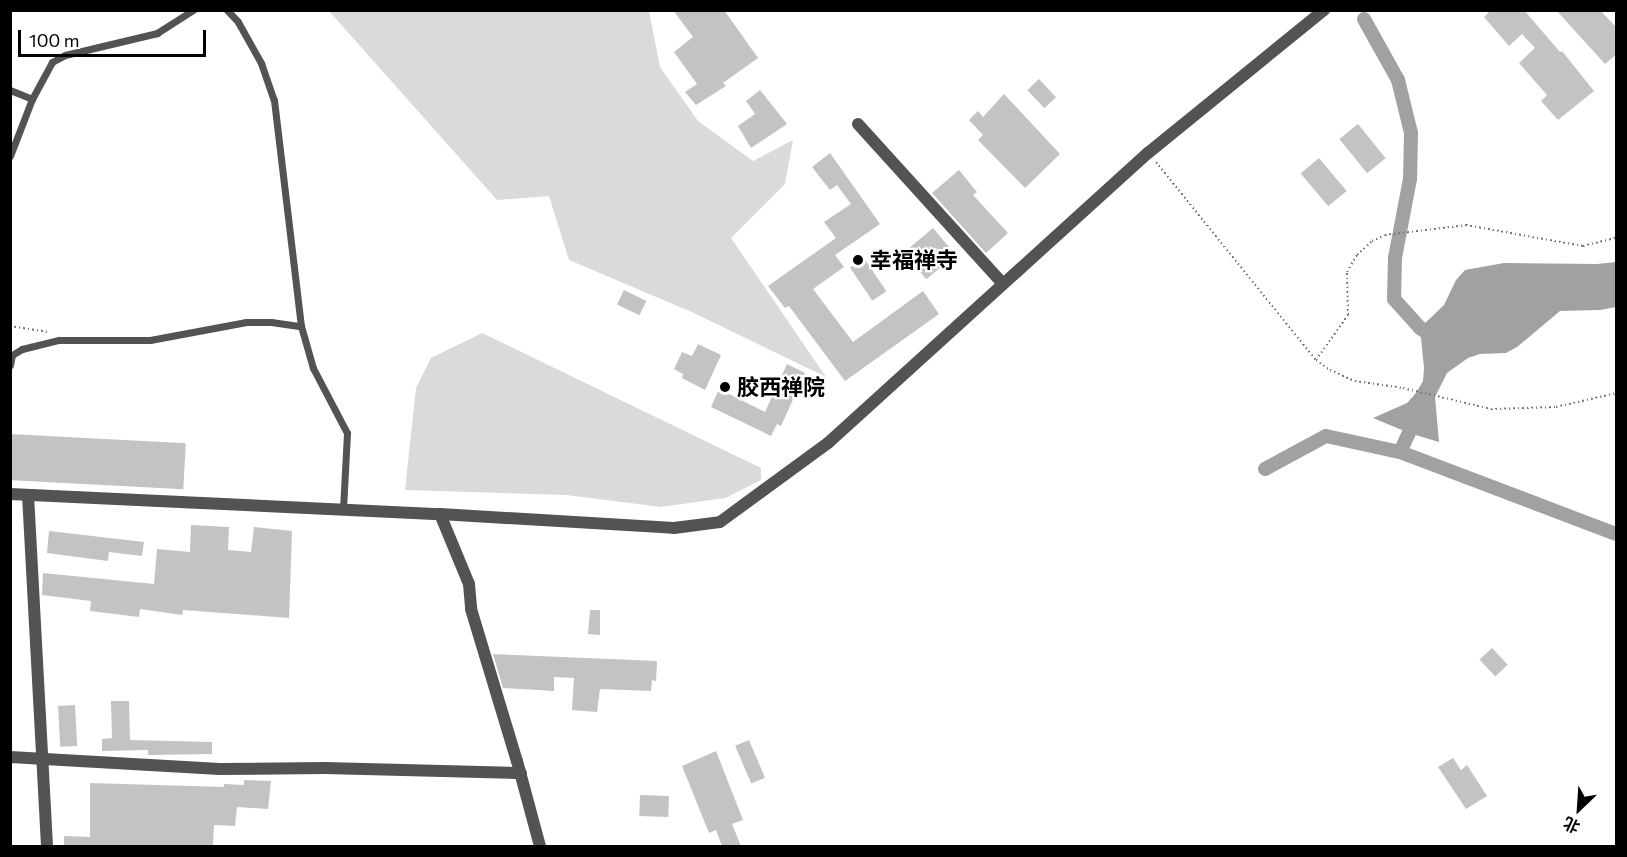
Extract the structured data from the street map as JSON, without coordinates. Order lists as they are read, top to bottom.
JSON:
{
  "places": ["幸福禅寺", "胶西禅院"],
  "scale_bar": "100 m",
  "north": "bottom left"
}
